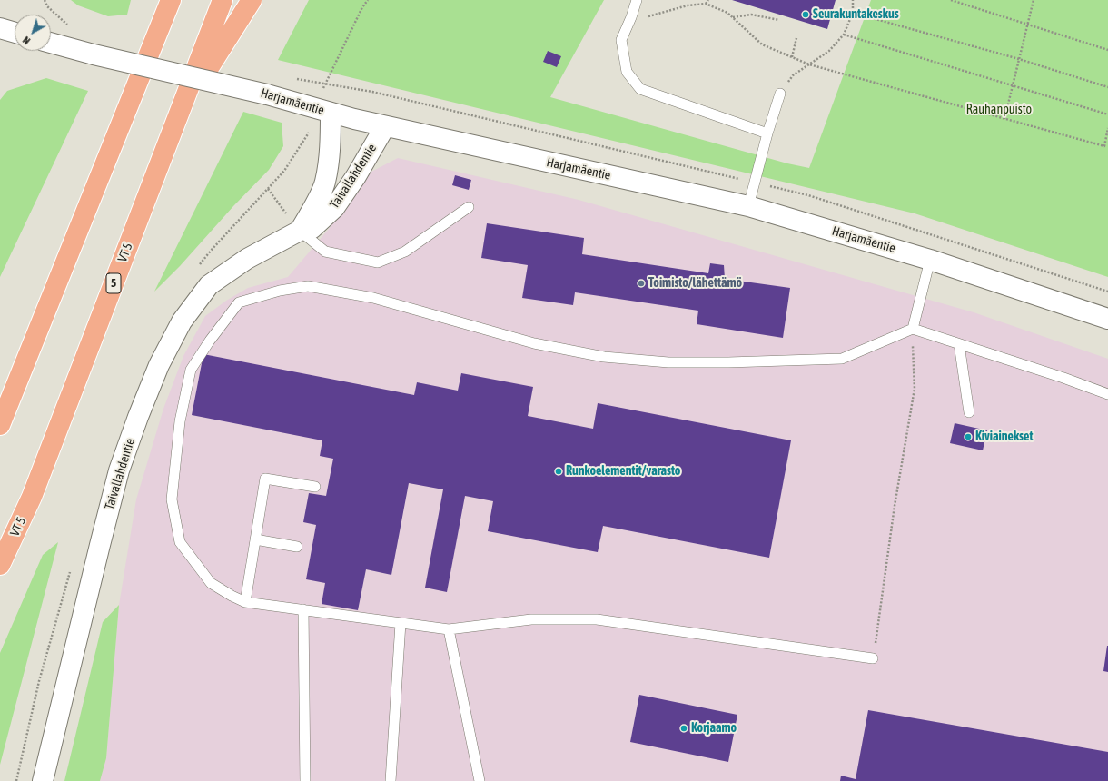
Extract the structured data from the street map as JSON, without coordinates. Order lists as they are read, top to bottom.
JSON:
{
  "streets": {
    "highway": ["VT 5", "5"],
    "street": ["Harjamäentie", "Taivallahdentie"]
  },
  "crossings": [
    ["Harjamäentie", "Taivallahdentie"]
  ],
  "parks": ["Rauhanpuisto"],
  "places": [
    "Seurakuntakeskus",
    "Toimisto/lähettämö",
    "Kiviainekset",
    "Runkoelementit/varasto",
    "Korjaamo"
  ],
  "north": "bottom left"
}
